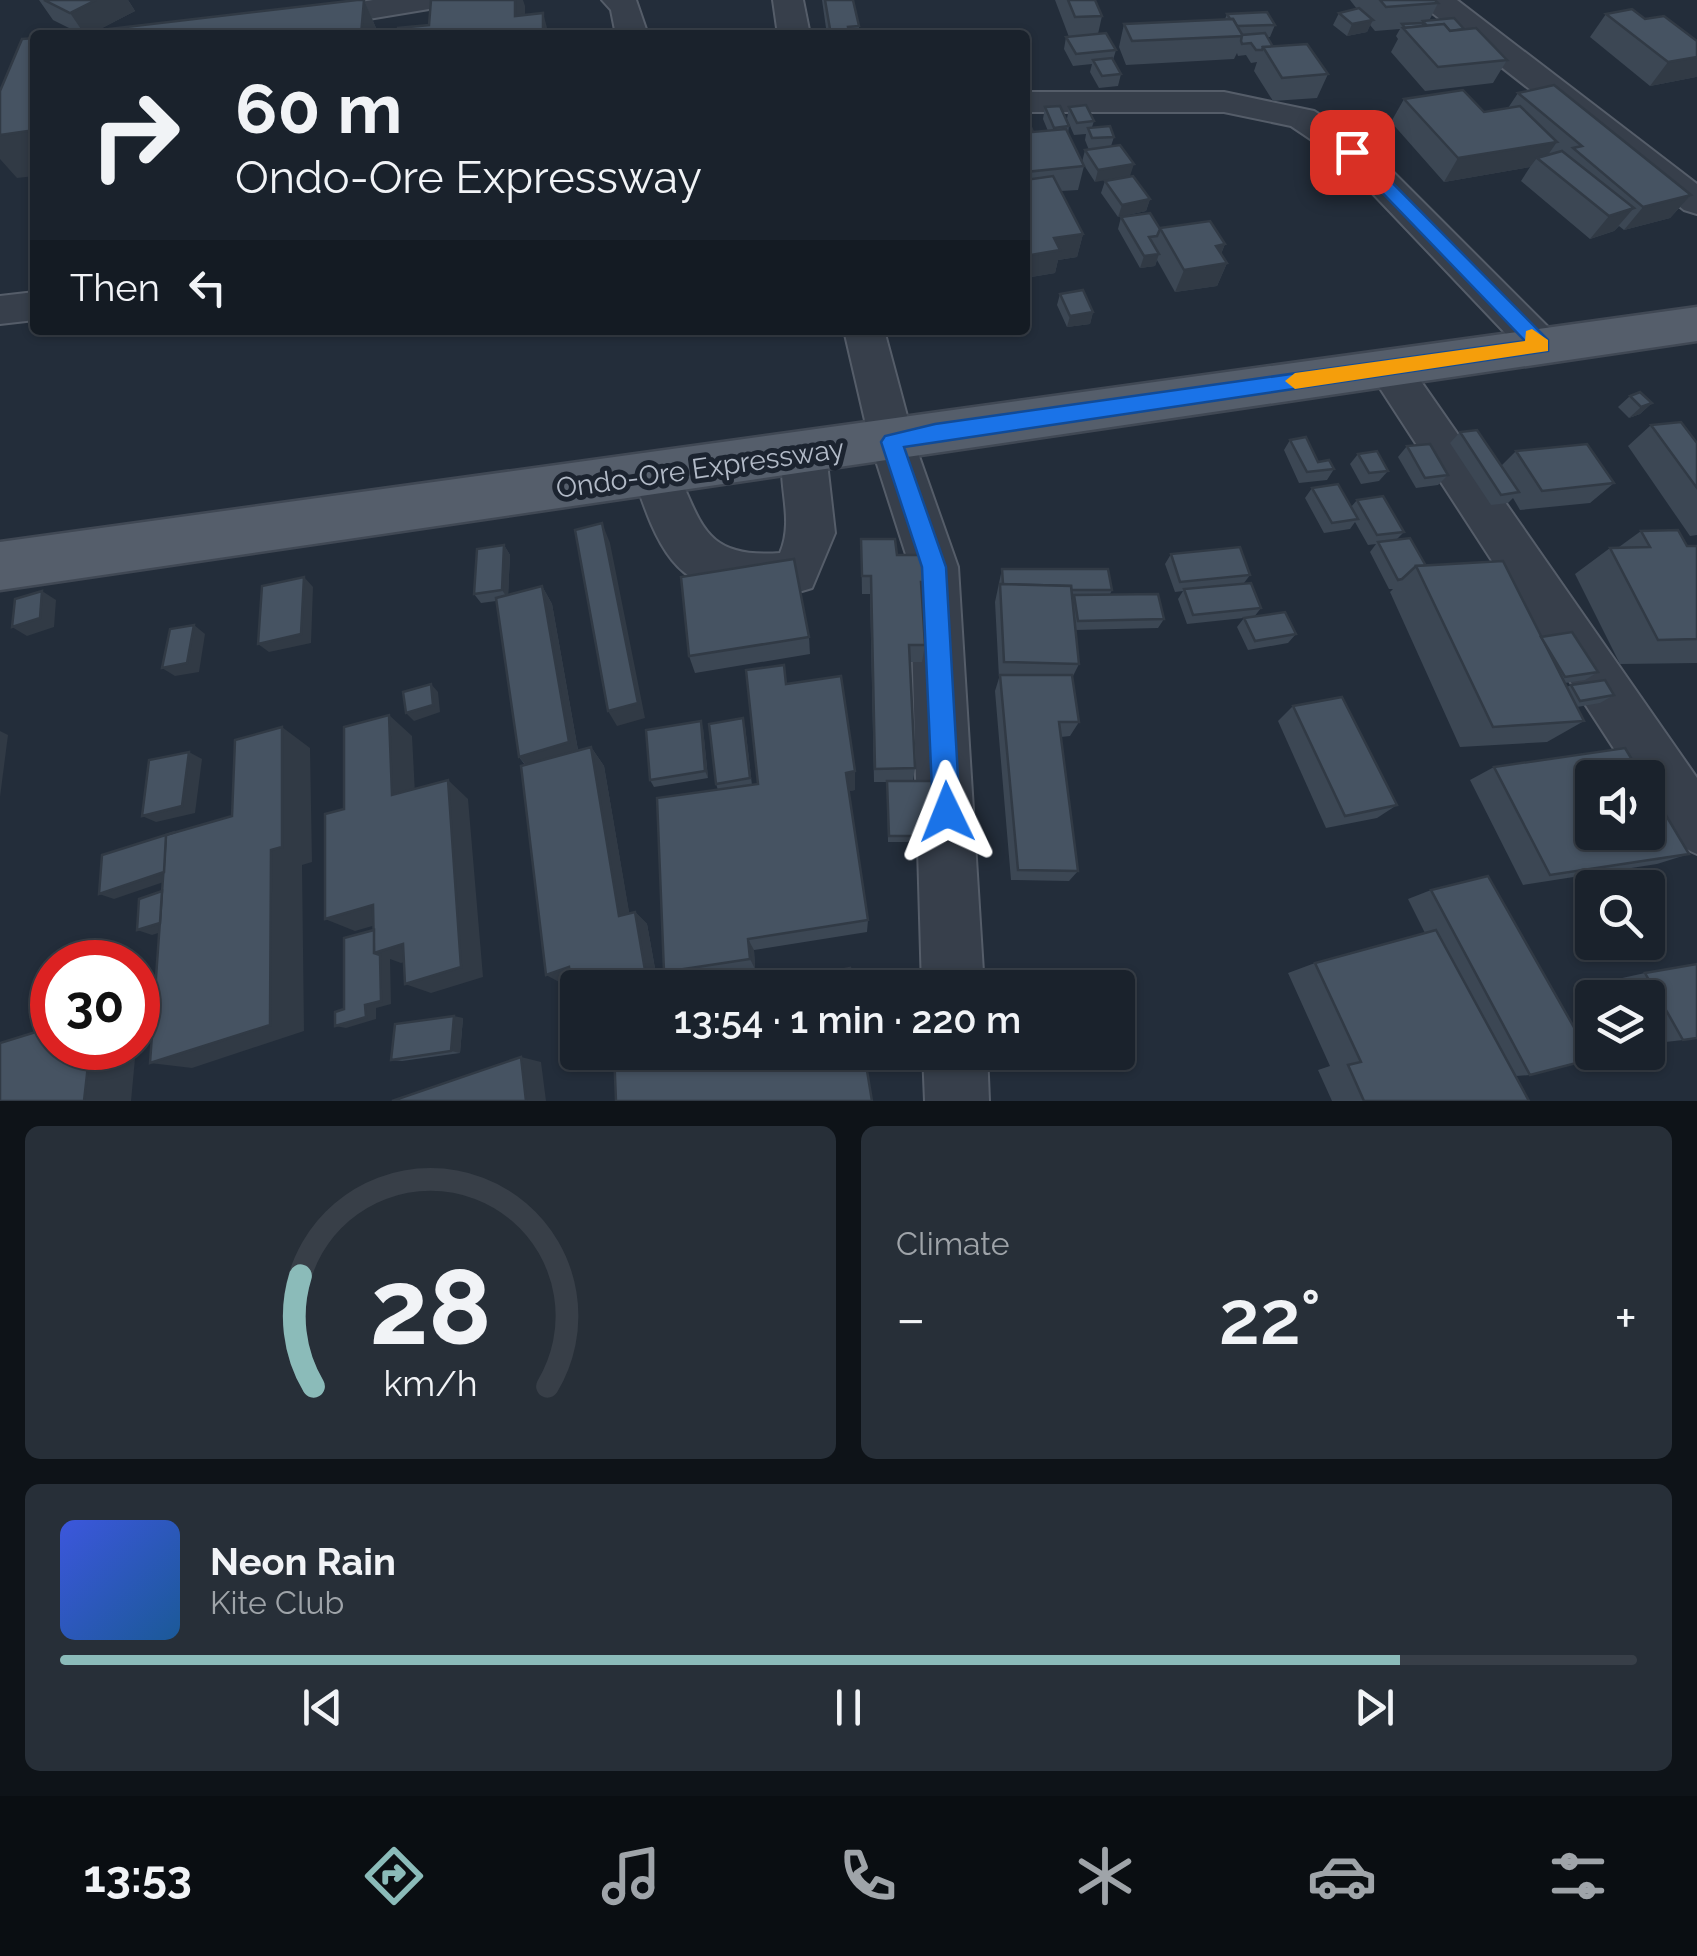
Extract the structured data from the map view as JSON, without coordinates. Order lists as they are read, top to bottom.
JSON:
{
  "streets": {
    "main road": ["Ondo-Ore Expressway"]
  },
  "page": {
    "turn": ["60 m", "Ondo-Ore Expressway"],
    "then": "Then",
    "limit": "30",
    "trip": "13:54 · 1 min · 220 m",
    "tile": "Climate",
    "heat": ["−", "22°", "+"],
    "song": ["Neon Rain", "Kite Club"],
    "tabs": "13:53",
    "gauge": ["28", "km/h"]
  }
}
